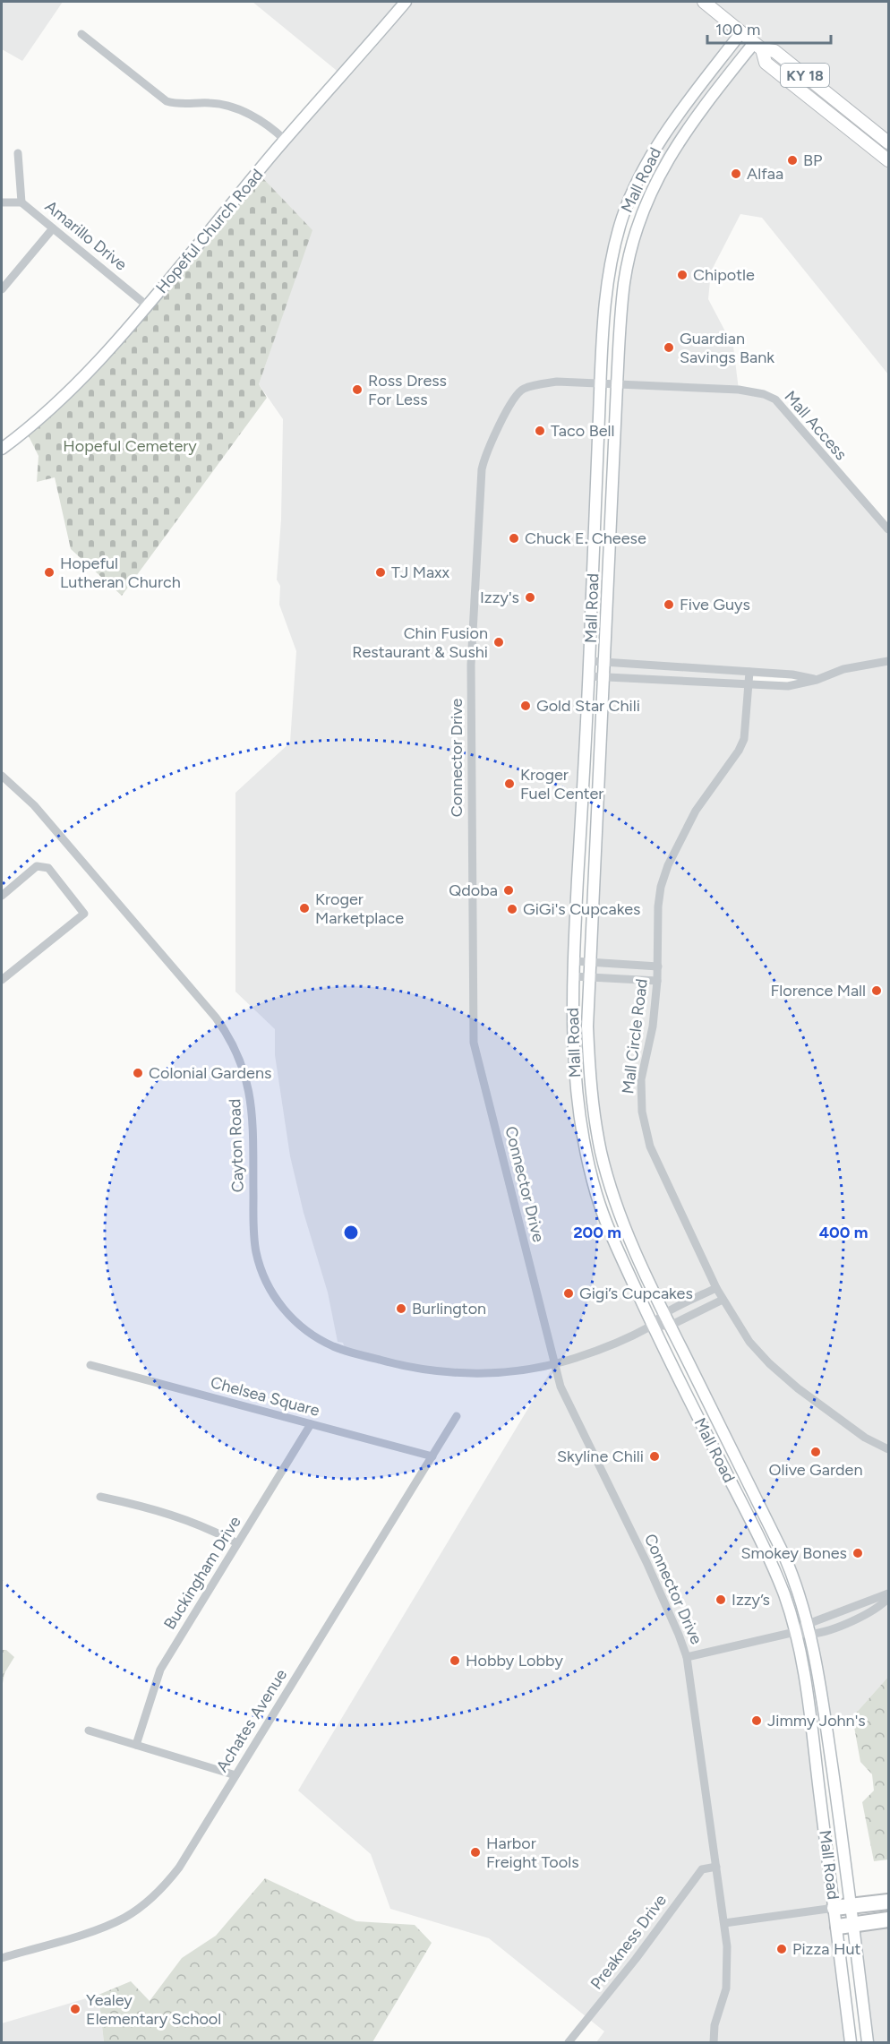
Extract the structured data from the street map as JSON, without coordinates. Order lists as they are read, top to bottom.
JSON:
{
  "streets": {
    "main road": ["KY 18", "Mall Road", "Hopeful Church Road"],
    "street": [
      "Amarillo Drive",
      "Mall Access",
      "Connector Drive",
      "Mall Circle Road",
      "Cayton Road",
      "Chelsea Square",
      "Buckingham Drive",
      "Achates Avenue",
      "Preakness Drive"
    ]
  },
  "crossings": [
    ["KY 18", "Mall Road"],
    ["Mall Road", "Mall Access"],
    ["Mall Road", "Connector Drive"],
    ["Mall Road", "Cayton Road"],
    ["Hopeful Church Road", "Amarillo Drive"],
    ["Mall Access", "Connector Drive"],
    ["Connector Drive", "Cayton Road"],
    ["Connector Drive", "Preakness Drive"],
    ["Chelsea Square", "Buckingham Drive"],
    ["Chelsea Square", "Achates Avenue"]
  ],
  "parks": ["Hopeful Cemetery"],
  "places": [
    "BP",
    "Alfaa",
    "Chipotle",
    "Guardian Savings Bank",
    "Ross Dress For Less",
    "Taco Bell",
    "Chuck E. Cheese",
    "Hopeful Lutheran Church",
    "TJ Maxx",
    "Izzy's",
    "Five Guys",
    "Chin Fusion Restaurant & Sushi",
    "Gold Star Chili",
    "Kroger Fuel Center",
    "Qdoba",
    "Kroger Marketplace",
    "GiGi's Cupcakes",
    "Florence Mall",
    "Colonial Gardens",
    "Gigi’s Cupcakes",
    "Burlington",
    "Olive Garden",
    "Skyline Chili",
    "Smokey Bones",
    "Izzy’s",
    "Hobby Lobby",
    "Jimmy John's",
    "Harbor Freight Tools",
    "Pizza Hut",
    "Yealey Elementary School"
  ],
  "scale_bar": "100 m",
  "rings": ["200 m", "400 m"]
}
